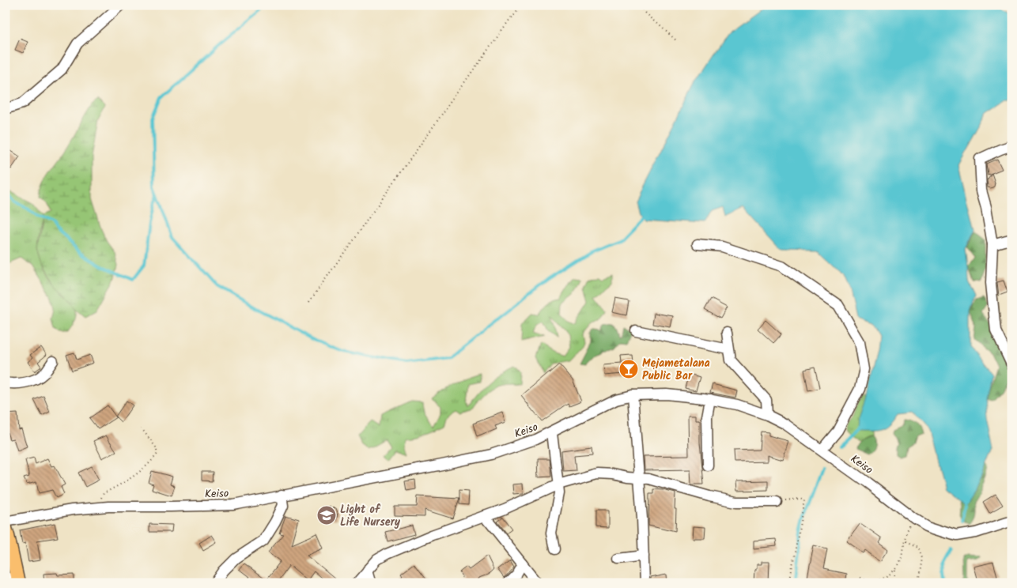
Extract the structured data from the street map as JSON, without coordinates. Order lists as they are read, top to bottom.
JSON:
{
  "streets": {
    "street": ["Keiso"]
  },
  "places": {
    "bar": ["Mejametalana Public Bar"],
    "school or university": ["Light of Life Nursery"]
  }
}
